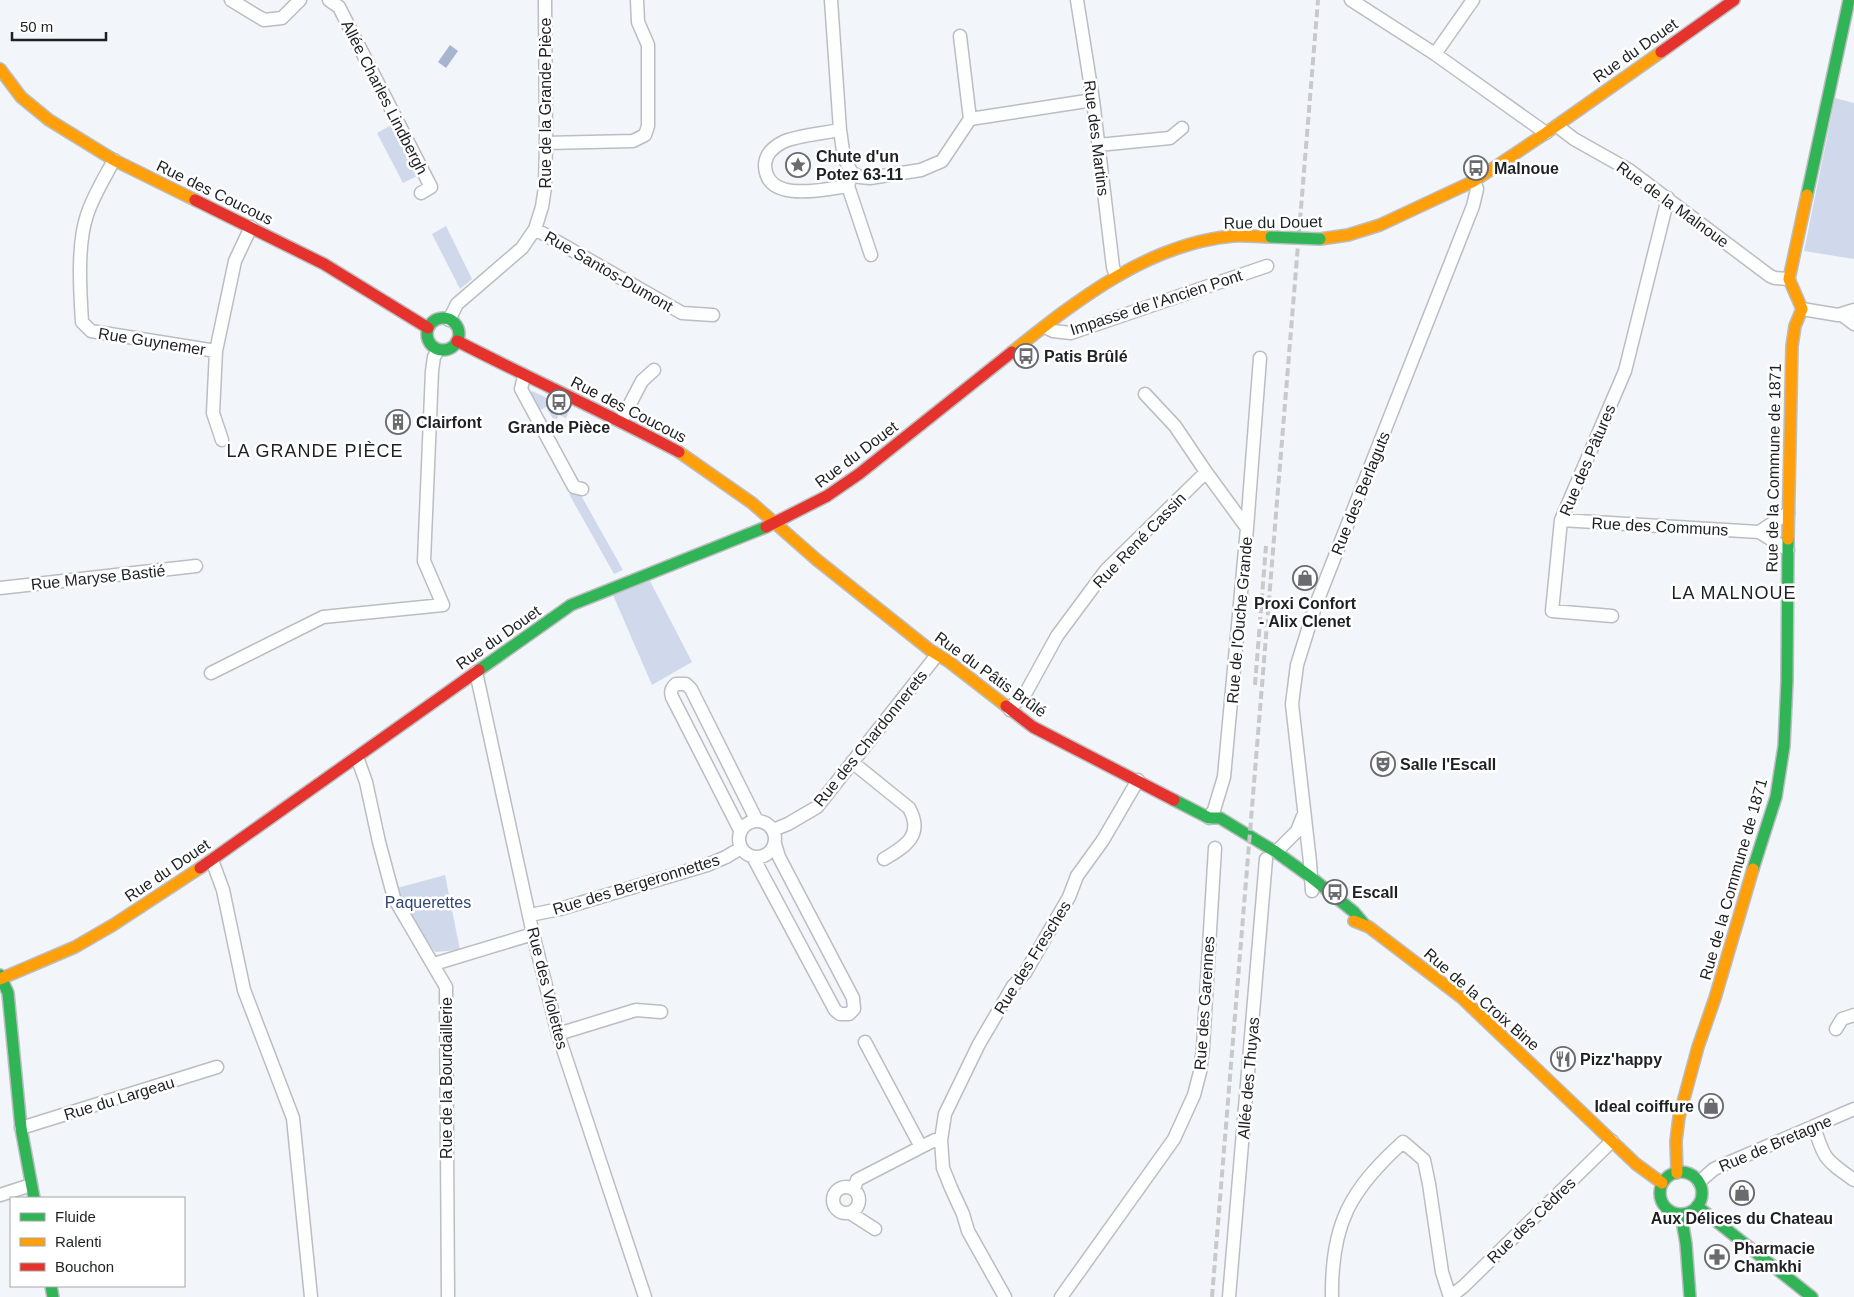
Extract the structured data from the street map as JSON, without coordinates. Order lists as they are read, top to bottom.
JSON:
{
  "streets": {
    "street": [
      "Rue du Douet",
      "Allée Charles Lindbergh",
      "Rue de la Grande Pièce",
      "Rue des Martins",
      "Rue des Coucous",
      "Rue de la Malnoue",
      "Rue Santos-Dumont",
      "Impasse de l'Ancien Pont",
      "Rue Guynemer",
      "Rue des Pâtures",
      "Rue de la Commune de 1871",
      "Rue des Berlaguts",
      "Rue des Communs",
      "Rue René Cassin",
      "Rue Maryse Bastié",
      "Rue de l'Ouche Grande",
      "Rue du Pâtis Brûlé",
      "Rue des Chardonnerets",
      "Rue des Bergeronnettes",
      "Rue des Fresches",
      "Rue des Violettes",
      "Rue de la Croix Bine",
      "Rue des Garennes",
      "Rue de la Bourdaillerie",
      "Allée des Thuyas",
      "Rue du Largeau",
      "Rue de Bretagne",
      "Rue des Cèdres"
    ]
  },
  "crossings": [
    ["Rue du Douet", "Rue des Martins"],
    ["Rue du Douet", "Rue des Coucous"],
    ["Rue du Douet", "Rue de la Malnoue"],
    ["Rue du Douet", "Impasse de l'Ancien Pont"],
    ["Rue du Douet", "Rue des Berlaguts"],
    ["Rue du Douet", "Rue du Pâtis Brûlé"],
    ["Rue du Douet", "Rue des Violettes"],
    ["Rue du Douet", "Rue de la Bourdaillerie"],
    ["Rue de la Grande Pièce", "Rue des Coucous"],
    ["Rue de la Grande Pièce", "Rue Santos-Dumont"],
    ["Rue des Coucous", "Rue Guynemer"],
    ["Rue des Coucous", "Rue du Pâtis Brûlé"],
    ["Rue de la Malnoue", "Rue des Pâtures"],
    ["Rue des Pâtures", "Rue des Communs"],
    ["Rue de la Commune de 1871", "Rue des Communs"],
    ["Rue de la Commune de 1871", "Rue de la Croix Bine"],
    ["Rue de la Commune de 1871", "Rue de Bretagne"],
    ["Rue des Berlaguts", "Rue de la Croix Bine"],
    ["Rue René Cassin", "Rue de l'Ouche Grande"],
    ["Rue René Cassin", "Rue du Pâtis Brûlé"],
    ["Rue de l'Ouche Grande", "Rue du Pâtis Brûlé"],
    ["Rue du Pâtis Brûlé", "Rue des Chardonnerets"],
    ["Rue du Pâtis Brûlé", "Rue des Fresches"],
    ["Rue du Pâtis Brûlé", "Rue de la Croix Bine"],
    ["Rue du Pâtis Brûlé", "Allée des Thuyas"],
    ["Rue des Chardonnerets", "Rue des Bergeronnettes"],
    ["Rue des Bergeronnettes", "Rue des Violettes"],
    ["Rue de la Croix Bine", "Allée des Thuyas"],
    ["Rue de la Croix Bine", "Rue de Bretagne"],
    ["Rue de la Croix Bine", "Rue des Cèdres"]
  ],
  "districts": ["LA GRANDE PIÈCE", "LA MALNOUE"],
  "parks": ["Paquerettes"],
  "places": {
    "place": ["Chute d'un Potez 63-11"],
    "bus stop": [
      "Malnoue",
      "Patis Brûlé",
      "Grande Pièce",
      "Escall"
    ],
    "building": ["Clairfont"],
    "shop": ["Proxi Confort - Alix Clenet", "Ideal coiffure", "Aux Délices du Chateau"],
    "theatre": ["Salle l'Escall"],
    "restaurant": ["Pizz'happy"],
    "pharmacy": ["Pharmacie Chamkhi"]
  },
  "legend": ["Fluide", "Ralenti", "Bouchon"],
  "scale_bar": "50 m"
}
